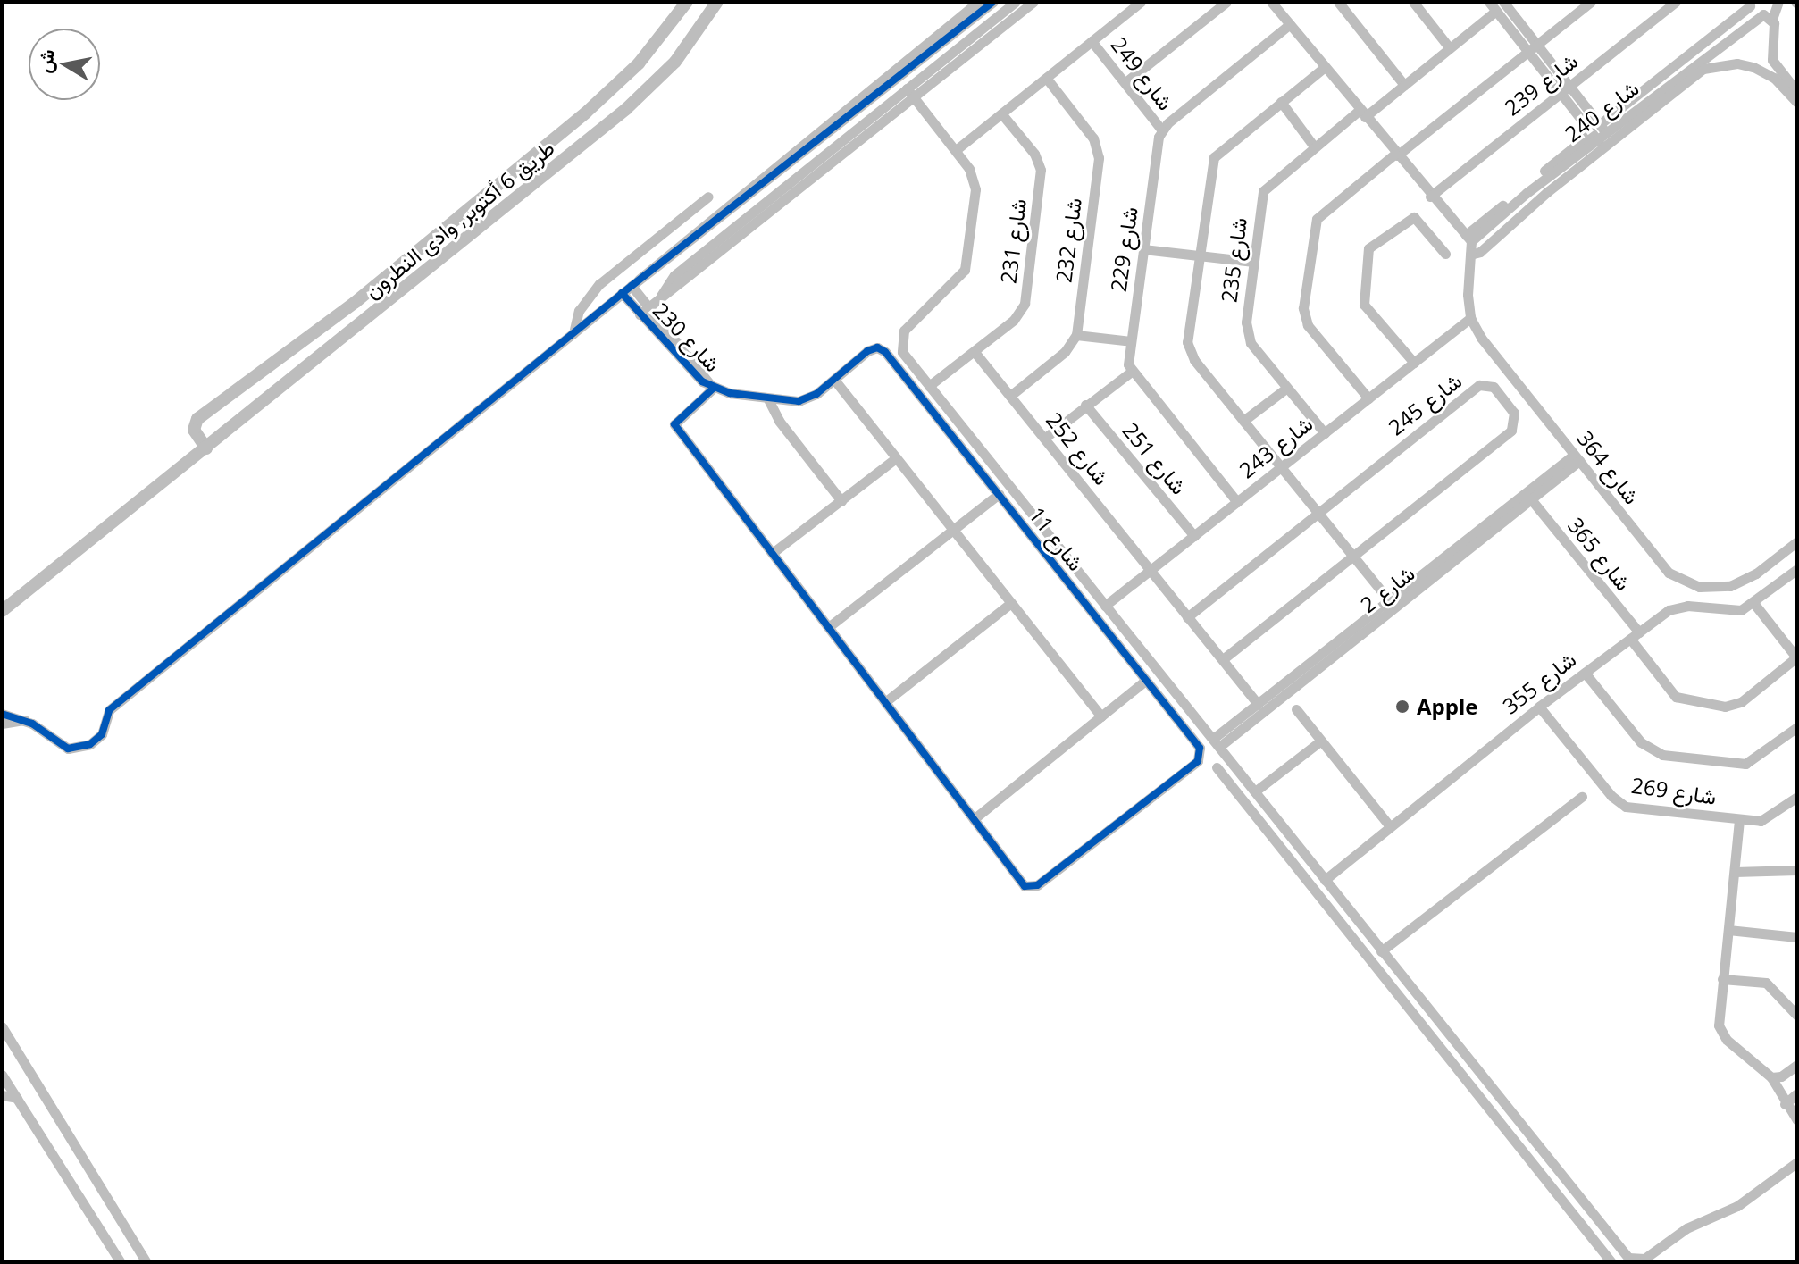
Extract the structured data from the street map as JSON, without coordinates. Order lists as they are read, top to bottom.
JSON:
{
  "streets": {
    "street": [
      "شارع 249",
      "شارع 239",
      "شارع 240",
      "طريق 6 أكتوبر, وادى النطرون",
      "شارع 232",
      "شارع 231",
      "شارع 229",
      "شارع 235",
      "شارع 230",
      "شارع 245",
      "شارع 243",
      "شارع 252",
      "شارع 251",
      "شارع 364",
      "شارع 11",
      "شارع 365",
      "شارع 2",
      "شارع 355",
      "شارع 269"
    ]
  },
  "crossings": [
    ["شارع 249", "شارع 229"],
    ["شارع 231", "شارع 252"],
    ["شارع 231", "شارع 11"],
    ["شارع 235", "شارع 243"],
    ["شارع 230", "شارع 11"],
    ["شارع 245", "شارع 252"],
    ["شارع 243", "شارع 252"],
    ["شارع 243", "شارع 251"],
    ["شارع 243", "شارع 364"],
    ["شارع 243", "شارع 11"],
    ["شارع 252", "شارع 2"],
    ["شارع 364", "شارع 2"],
    ["شارع 11", "شارع 2"],
    ["شارع 11", "شارع 355"],
    ["شارع 365", "شارع 2"],
    ["شارع 365", "شارع 355"],
    ["شارع 355", "شارع 269"]
  ],
  "places": ["Apple"],
  "north": "left"
}
